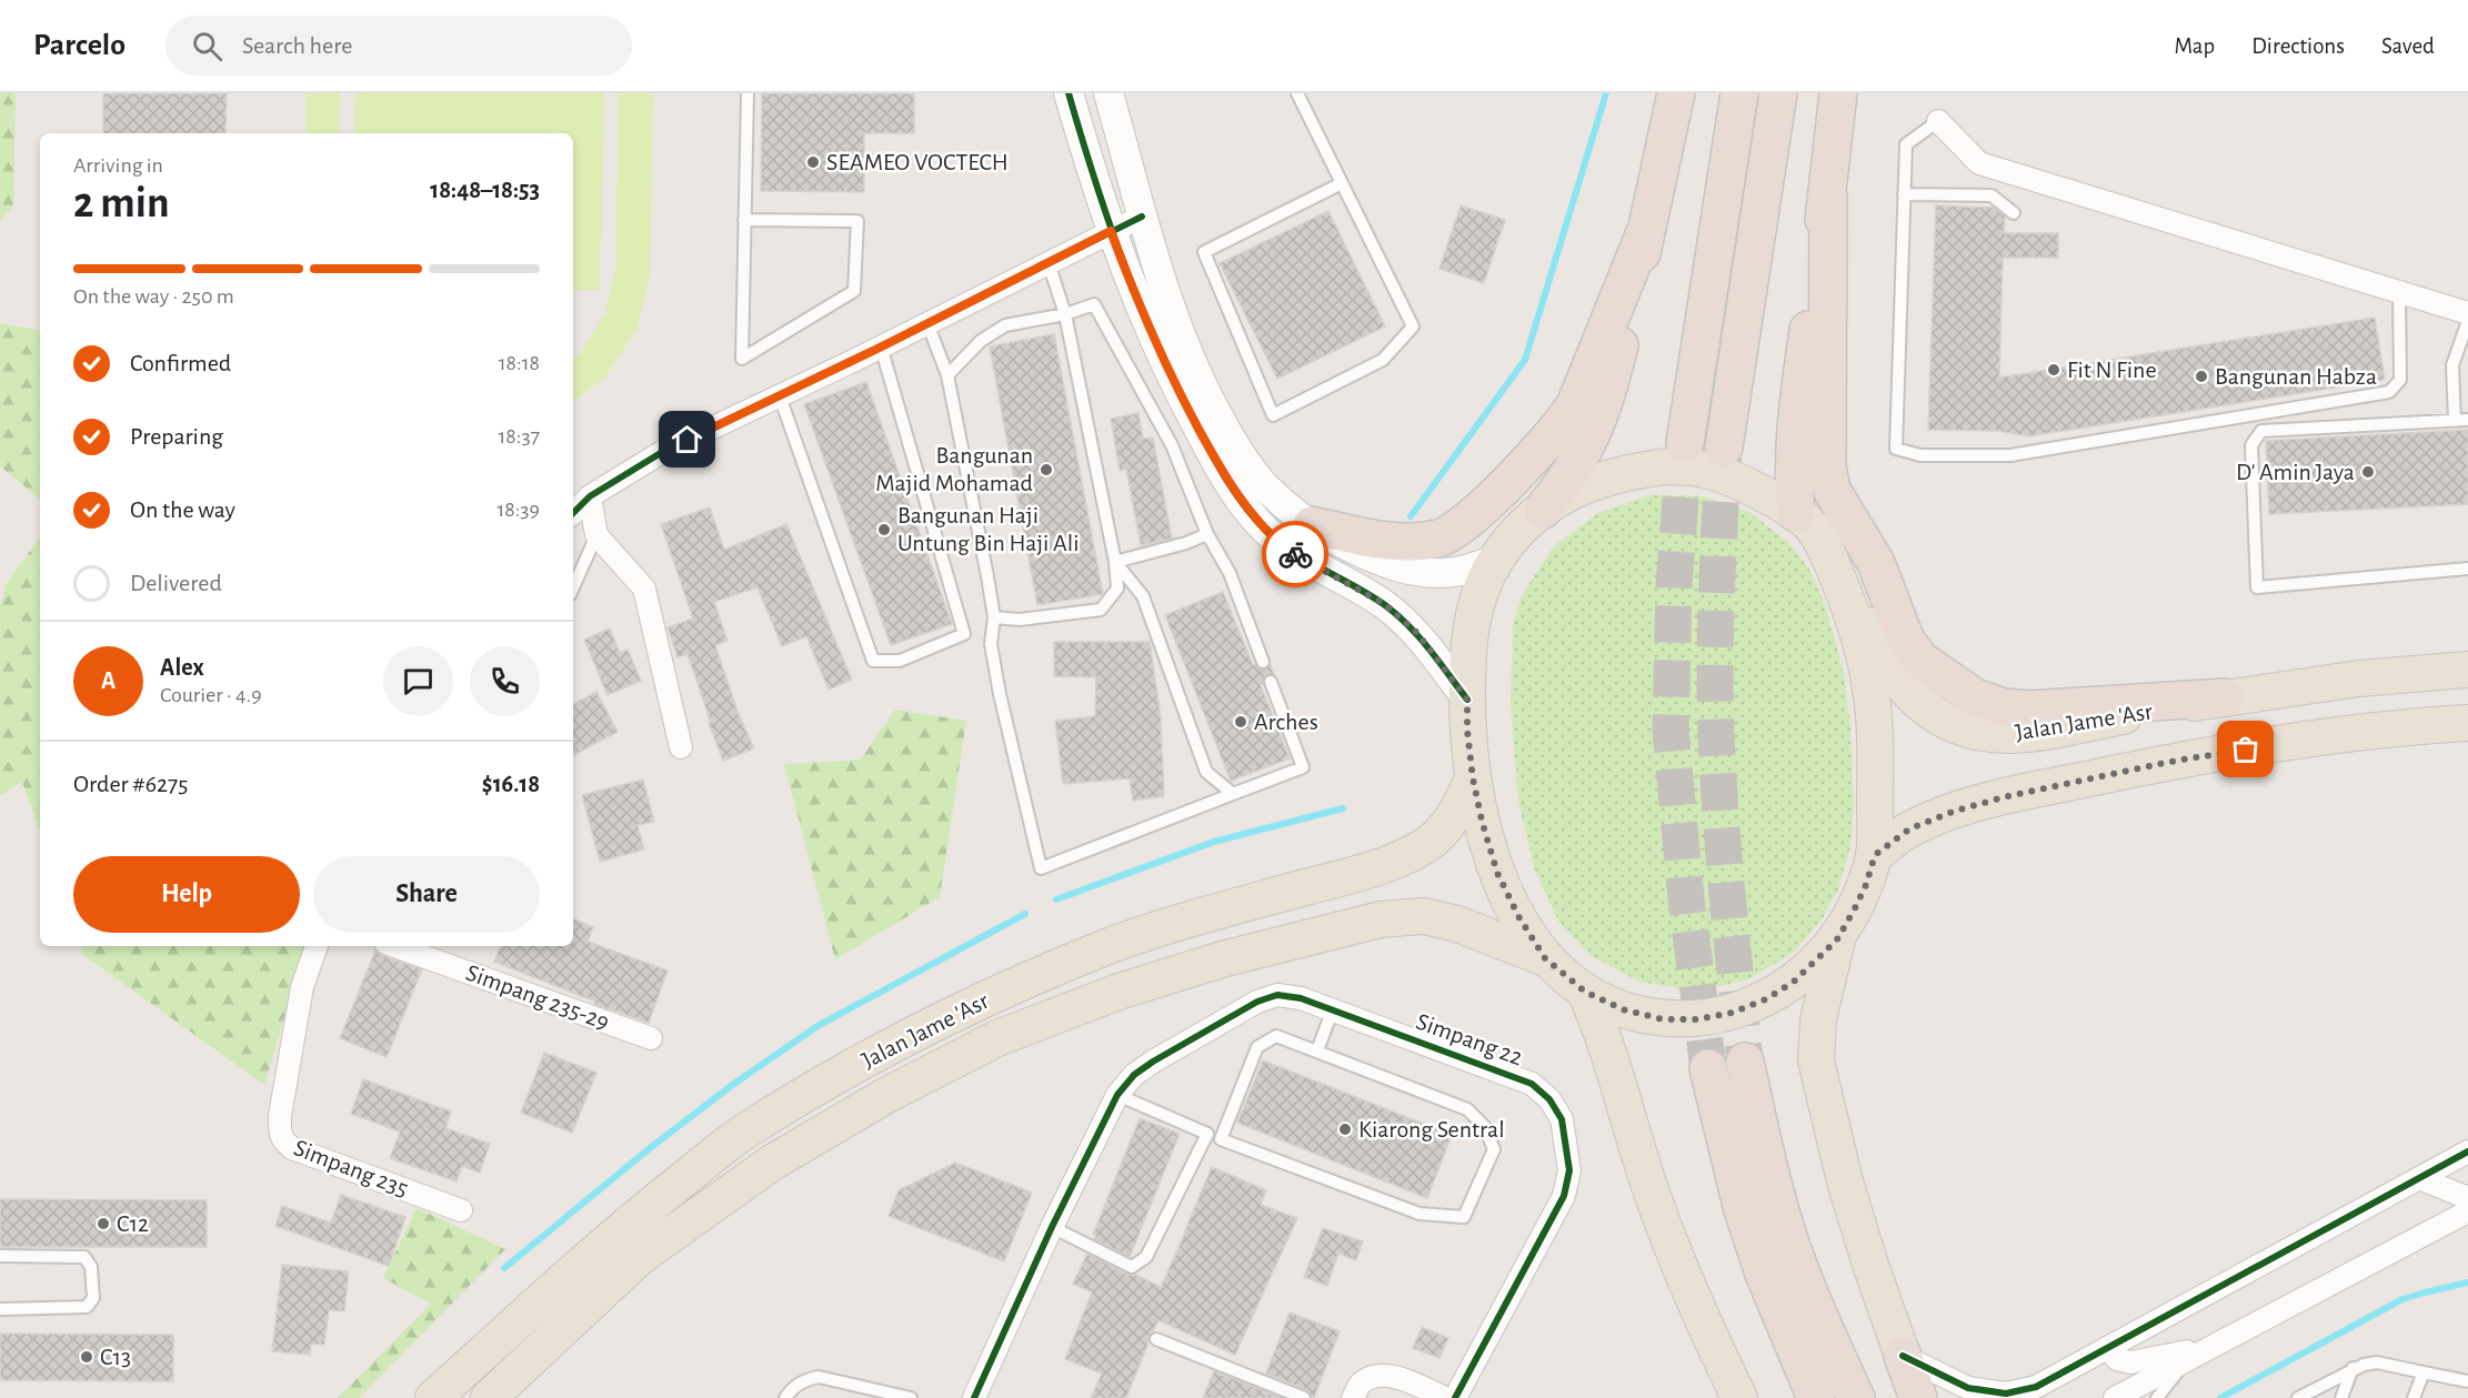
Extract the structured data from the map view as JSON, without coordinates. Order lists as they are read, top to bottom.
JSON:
{
  "streets": {
    "main road": ["Jalan Jame 'Asr"],
    "street": ["Simpang 235-29", "Simpang 22", "Simpang 235"]
  },
  "places": [
    "SEAMEO VOCTECH",
    "Fit N Fine",
    "Bangunan Habza",
    "Bangunan Majid Mohamad",
    "D' Amin Jaya",
    "Bangunan Haji Untung Bin Haji Ali",
    "Arches",
    "Kiarong Sentral",
    "C12",
    "C13"
  ],
  "page": {
    "header": "Parcelo",
    "search": "Search here",
    "nav": ["Map", "Directions", "Saved"],
    "heading": ["2 min", "Arriving in", "18:48–18:53"],
    "panel": [
      "Alex",
      "Courier · 4.9",
      "Order #6275",
      "$16.18"
    ],
    "bar": "On the way · 250 m",
    "list": [
      ["Confirmed", "18:18"],
      ["Preparing", "18:37"],
      ["On the way", "18:39"],
      "Delivered"
    ],
    "round": "A",
    "buttons": ["Help", "Share"]
  }
}
